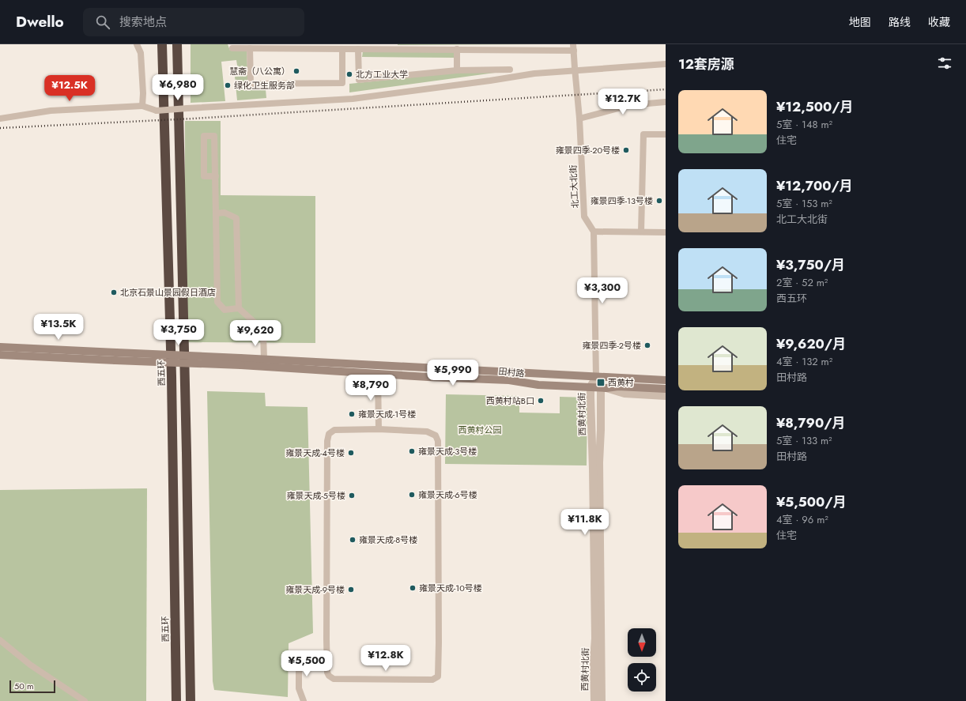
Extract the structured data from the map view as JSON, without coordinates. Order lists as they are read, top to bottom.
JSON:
{
  "streets": {
    "highway": ["西五环"],
    "main road": ["田村路"],
    "street": ["北工大北街", "西黄村北街"]
  },
  "crossings": [
    ["田村路", "西黄村北街"]
  ],
  "parks": ["西黄村公园"],
  "places": {
    "other": [
      "慧斋（八公寓）",
      "北方工业大学",
      "绿化卫生服务部",
      "雍景四季-20号楼",
      "雍景四季-13号楼",
      "北京石景山景园假日酒店",
      "雍景四季-2号楼",
      "西黄村站B口",
      "雍景天成-1号楼",
      "雍景天成-3号楼",
      "雍景天成-4号楼",
      "雍景天成-6号楼",
      "雍景天成-5号楼",
      "雍景天成-8号楼",
      "雍景天成-10号楼",
      "雍景天成-9号楼"
    ],
    "transit": ["西黄村"]
  },
  "scale_bar": "50 m",
  "north": "bottom",
  "page": {
    "header": "Dwello",
    "search": "搜索地点",
    "nav": ["地图", "路线", "收藏"],
    "heading": "12套房源",
    "price": [
      "¥6,980",
      "¥12.5K",
      "¥12.7K",
      "¥3,300",
      "¥13.5K",
      "¥3,750",
      "¥9,620",
      "¥5,990",
      "¥8,790",
      "¥11.8K",
      "¥12.8K",
      "¥5,500"
    ],
    "list": [
      {
        "name": "¥12,500/月",
        "note": "5室 · 148 m² · 住宅"
      },
      {
        "name": "¥12,700/月",
        "note": "5室 · 153 m² · 北工大北街"
      },
      {
        "name": "¥3,750/月",
        "note": "2室 · 52 m² · 西五环"
      },
      {
        "name": "¥9,620/月",
        "note": "4室 · 132 m² · 田村路"
      },
      {
        "name": "¥8,790/月",
        "note": "5室 · 133 m² · 田村路"
      },
      {
        "name": "¥5,500/月",
        "note": "4室 · 96 m² · 住宅"
      }
    ],
    "scale": "50 m"
  }
}
